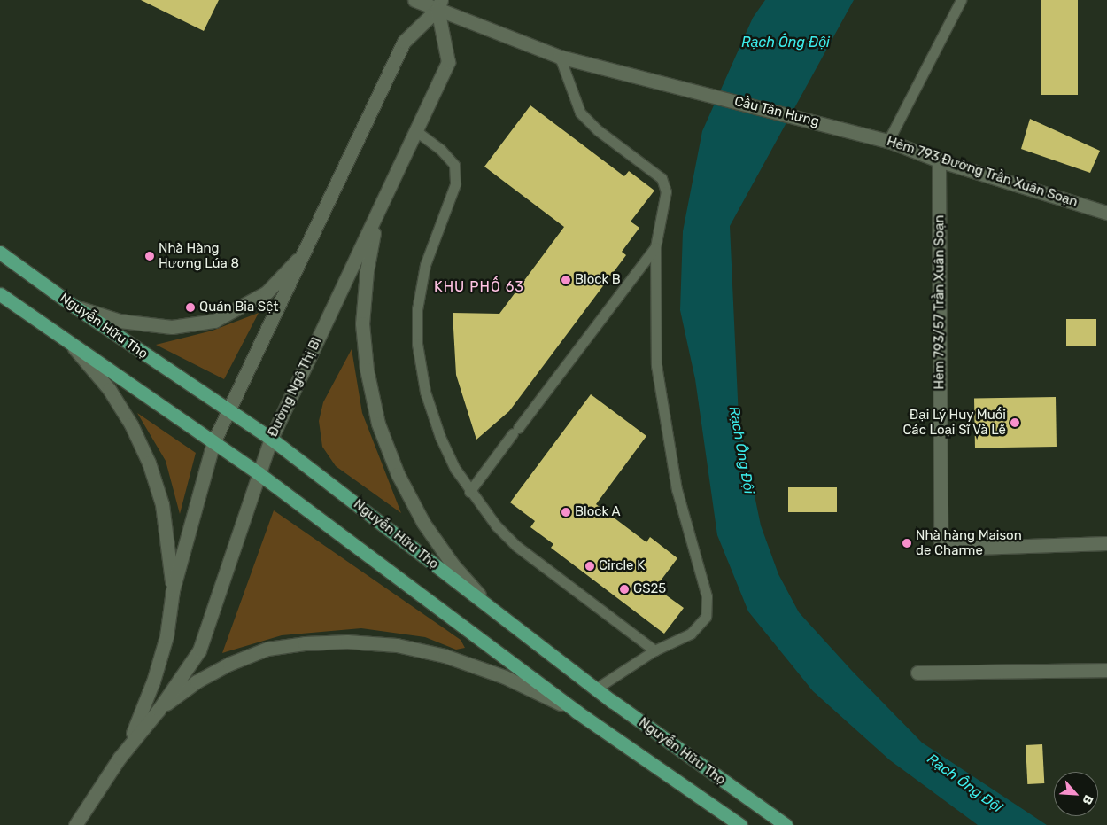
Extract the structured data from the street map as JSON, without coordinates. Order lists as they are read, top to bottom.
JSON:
{
  "streets": {
    "main road": ["Nguyễn Hữu Thọ"],
    "street": [
      "Cầu Tân Hưng",
      "Hẻm 793 Đường Trần Xuân Soạn",
      "Hẻm 793/57 Trần Xuân Soạn",
      "Đường Ngô Thị Bì"
    ]
  },
  "crossings": [
    ["Cầu Tân Hưng", "Hẻm 793 Đường Trần Xuân Soạn"],
    ["Hẻm 793 Đường Trần Xuân Soạn", "Hẻm 793/57 Trần Xuân Soạn"],
    ["Nguyễn Hữu Thọ", "Đường Ngô Thị Bì"]
  ],
  "districts": ["KHU PHỐ 63"],
  "water": ["Rạch Ông Đội"],
  "places": [
    "Nhà Hàng Hương Lúa 8",
    "Block B",
    "Quán Bia Sệt",
    "Đại Lý Huy Muối Các Loại Sĩ Và Lẽ",
    "Block A",
    "Nhà hàng Maison de Charme",
    "Circle K",
    "GS25"
  ],
  "north": "bottom right"
}
